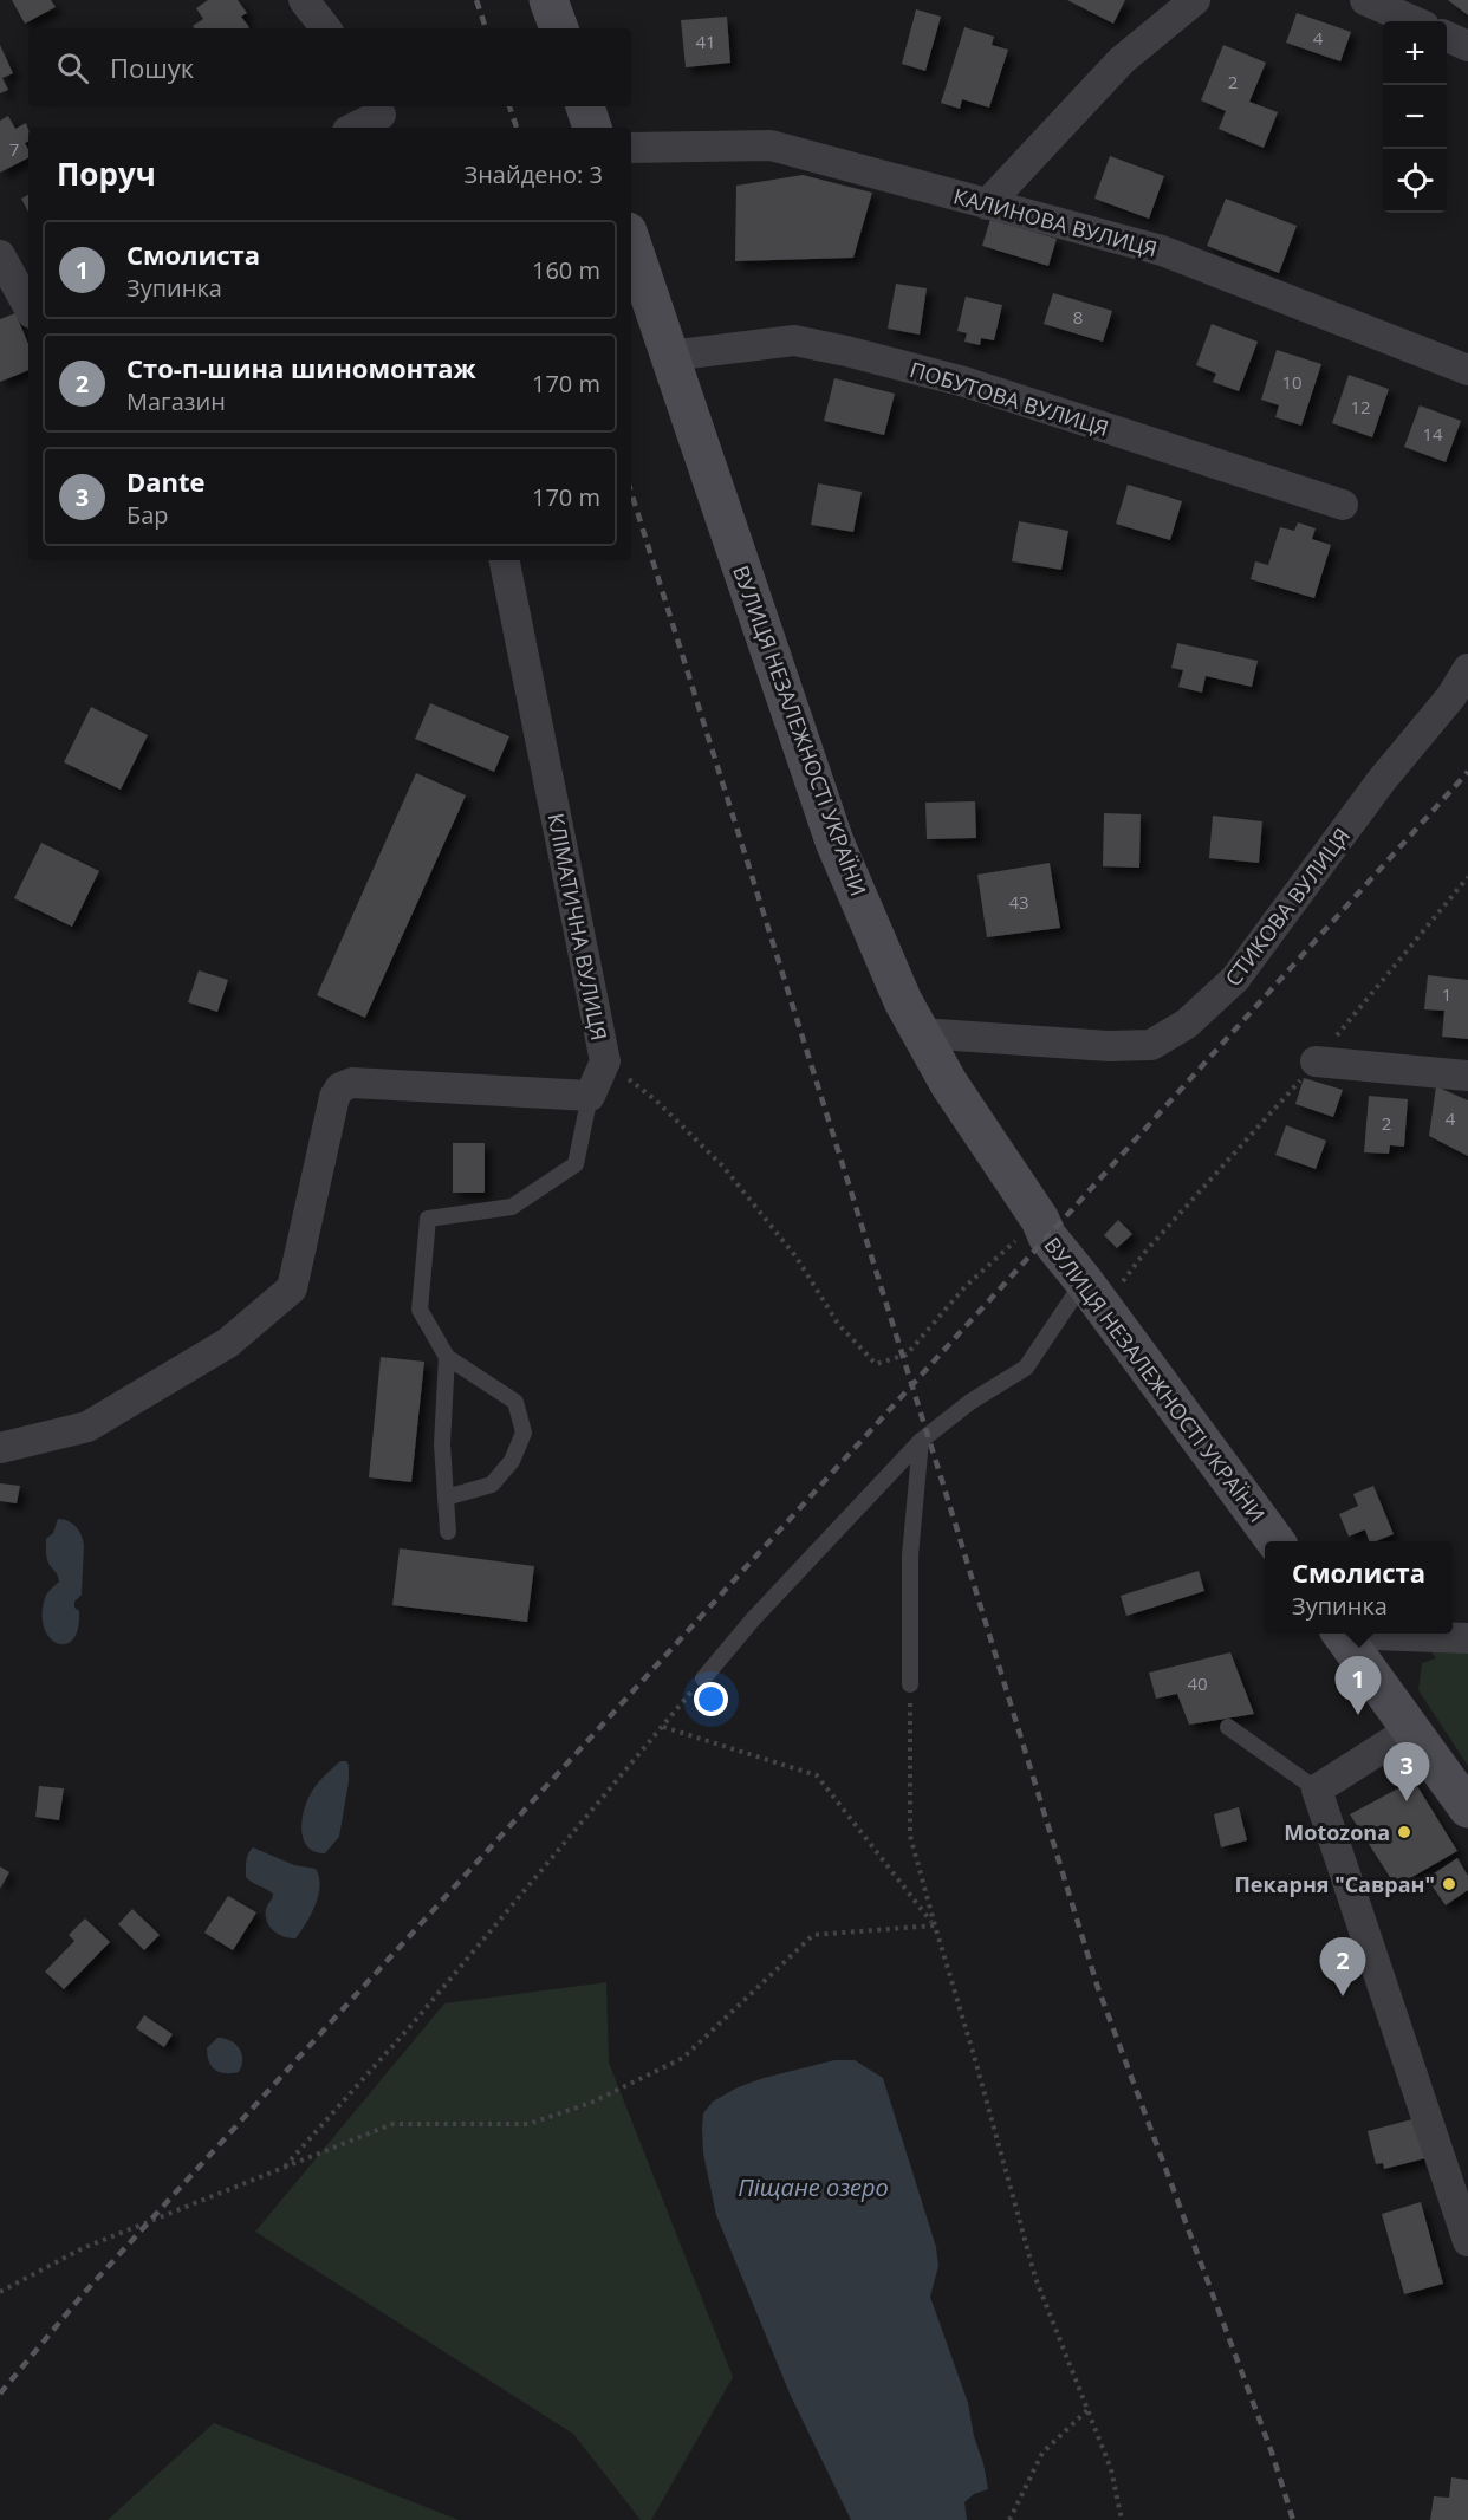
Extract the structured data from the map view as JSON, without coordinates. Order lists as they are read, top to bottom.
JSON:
{
  "streets": {
    "main road": ["ВУЛИЦЯ НЕЗАЛЕЖНОСТІ УКРАЇНИ"],
    "street": [
      "КАЛИНОВА ВУЛИЦЯ",
      "ПОБУТОВА ВУЛИЦЯ",
      "СТИКОВА ВУЛИЦЯ",
      "КЛІМАТИЧНА ВУЛИЦЯ"
    ]
  },
  "crossings": [
    ["ПОБУТОВА ВУЛИЦЯ", "ВУЛИЦЯ НЕЗАЛЕЖНОСТІ УКРАЇНИ"],
    ["ВУЛИЦЯ НЕЗАЛЕЖНОСТІ УКРАЇНИ", "СТИКОВА ВУЛИЦЯ"]
  ],
  "water": ["Піщане озеро"],
  "places": ["Motozona", "Пекарня \"Савран\""],
  "house_numbers": [
    "4",
    "41",
    "2",
    "7",
    "8",
    "10",
    "12",
    "14",
    "43",
    "1",
    "4",
    "2",
    "40"
  ],
  "page": {
    "map_buttons": ["+", "−"],
    "search": "Пошук",
    "heading": ["Поруч", "Знайдено: 3"],
    "list": [
      {
        "mark": "1",
        "name": "Смолиста",
        "note": "Зупинка",
        "value": "160 m"
      },
      {
        "mark": "2",
        "name": "Сто-п-шина шиномонтаж",
        "note": "Магазин",
        "value": "170 m"
      },
      {
        "mark": "3",
        "name": "Dante",
        "note": "Бар",
        "value": "170 m"
      }
    ],
    "popup": ["Смолиста", "Зупинка"],
    "pins": ["1", "3", "2"]
  }
}
